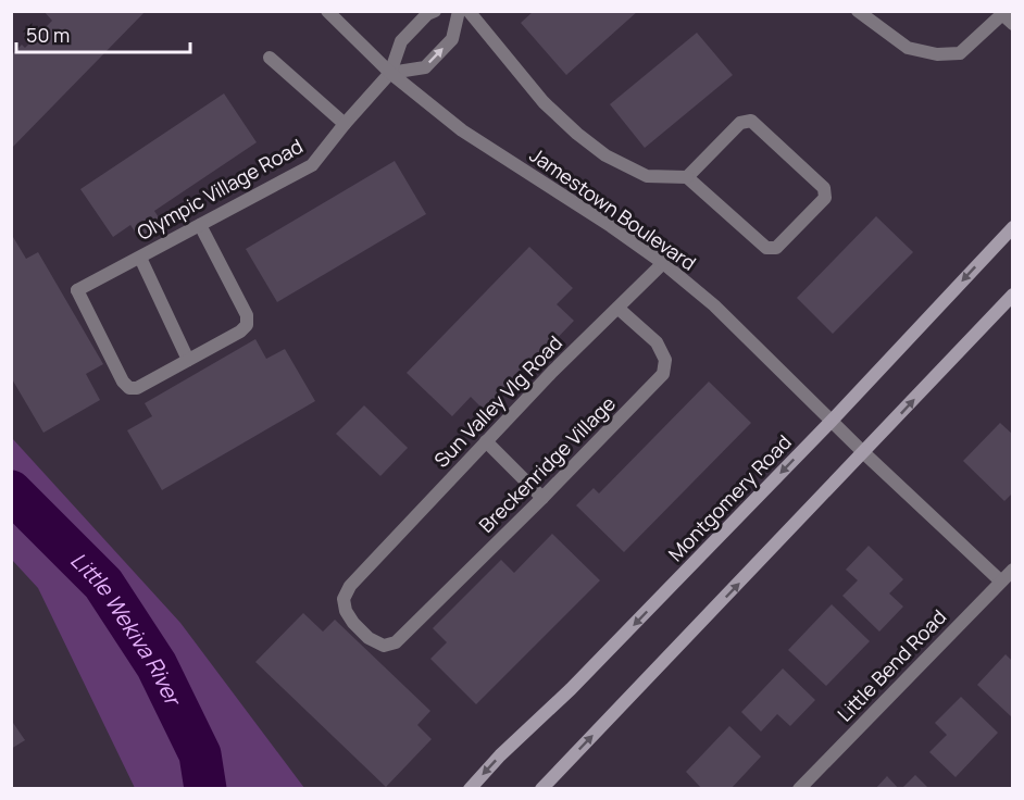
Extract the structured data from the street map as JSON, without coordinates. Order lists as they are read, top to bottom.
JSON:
{
  "streets": {
    "main road": ["Montgomery Road"],
    "street": [
      "Olympic Village Road",
      "Jamestown Boulevard",
      "Sun Valley Vlg Road",
      "Breckenridge Village",
      "Little Bend Road"
    ]
  },
  "crossings": [
    ["Olympic Village Road", "Jamestown Boulevard"],
    ["Jamestown Boulevard", "Sun Valley Vlg Road"],
    ["Jamestown Boulevard", "Montgomery Road"],
    ["Jamestown Boulevard", "Little Bend Road"],
    ["Sun Valley Vlg Road", "Breckenridge Village"]
  ],
  "water": ["Little Wekiva River"],
  "scale_bar": "50 m"
}
